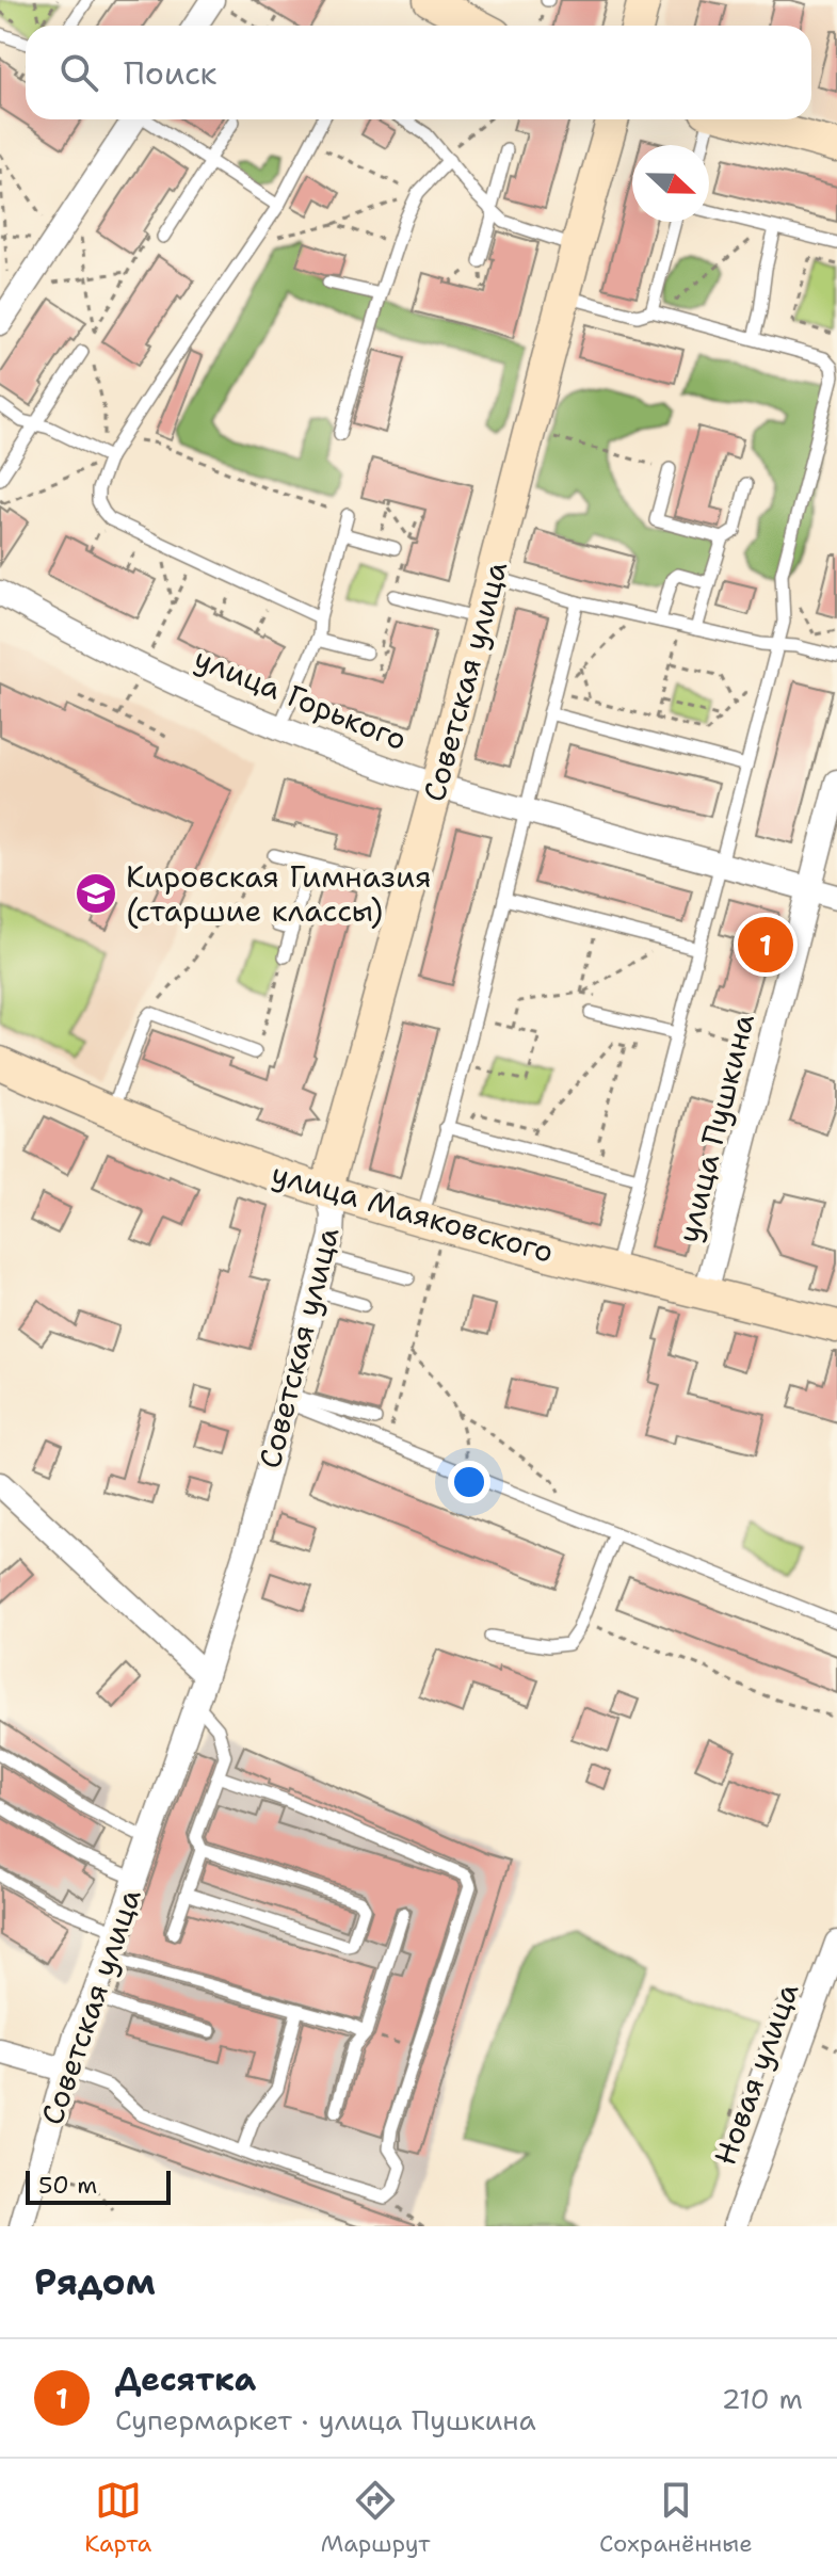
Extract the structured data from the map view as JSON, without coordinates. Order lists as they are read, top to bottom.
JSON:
{
  "streets": {
    "street": [
      "Советская улица",
      "улица Горького",
      "улица Пушкина",
      "улица Маяковского",
      "Новая улица"
    ]
  },
  "crossings": [
    ["Советская улица", "улица Горького"],
    ["Советская улица", "улица Маяковского"],
    ["улица Горького", "улица Пушкина"],
    ["улица Пушкина", "улица Маяковского"]
  ],
  "places": {
    "school or university": ["Кировская Гимназия (старшие классы)"]
  },
  "scale_bar": "50 m",
  "north": "right",
  "page": {
    "search": "Поиск",
    "pins": "1",
    "scale": "50 m",
    "heading": "Рядом",
    "list": [
      {
        "mark": "1",
        "name": "Десятка",
        "note": "Супермаркет · улица Пушкина",
        "value": "210 m"
      }
    ],
    "nav": ["Карта", "Маршрут", "Сохранённые"]
  }
}
